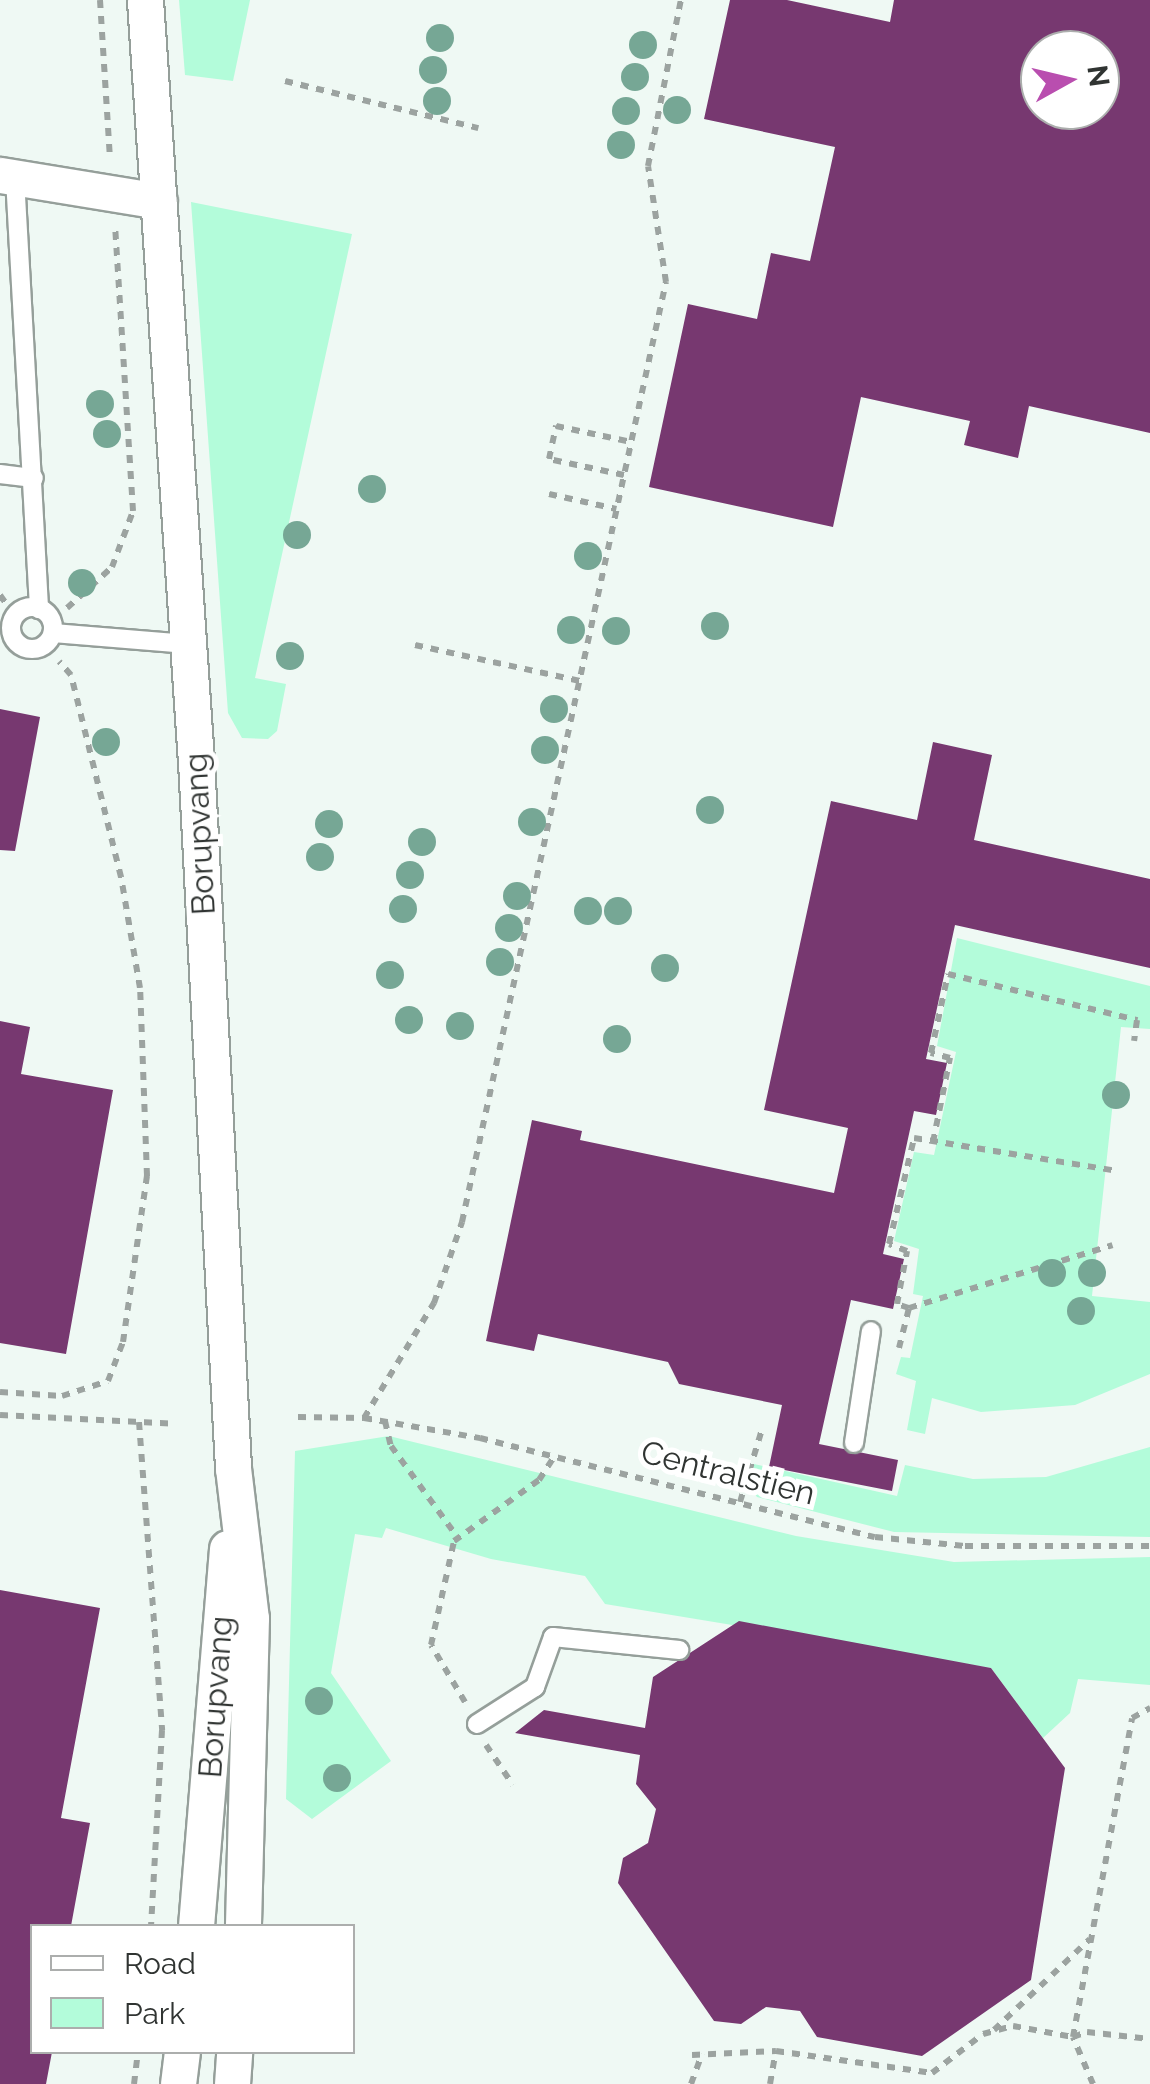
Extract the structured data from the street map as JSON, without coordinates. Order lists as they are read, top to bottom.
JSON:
{
  "streets": {
    "street": ["Borupvang"],
    "path": ["Centralstien"]
  },
  "legend": ["Road", "Park"],
  "north": "right"
}
